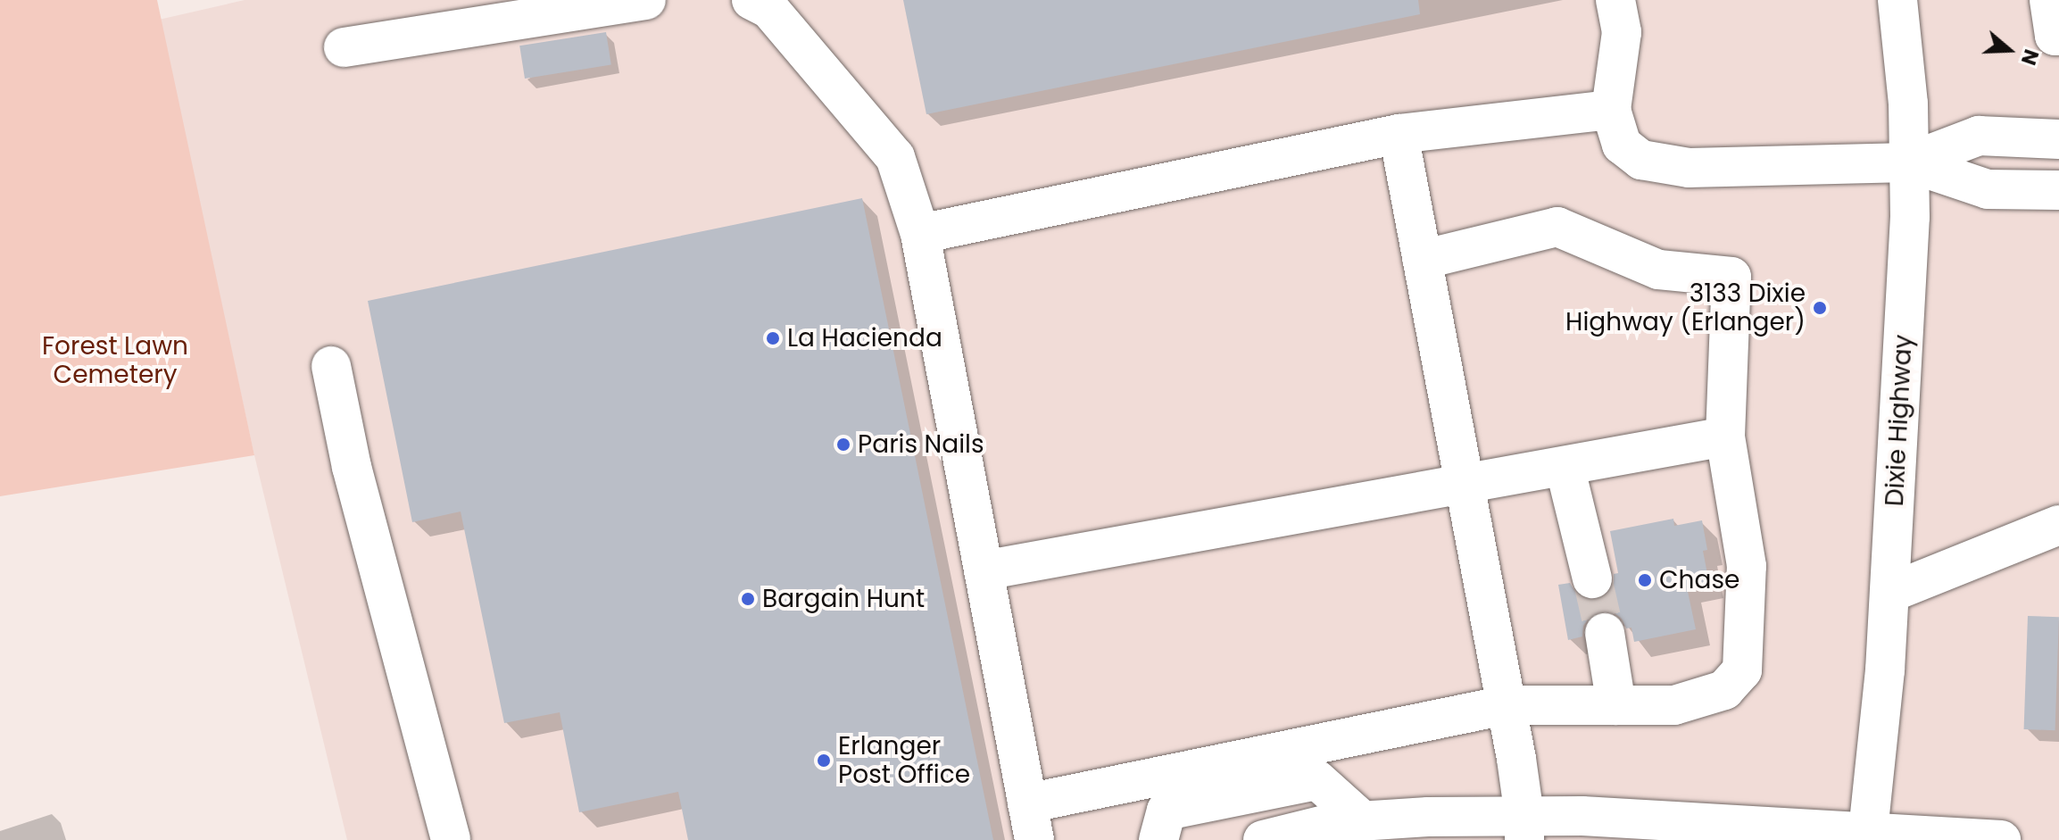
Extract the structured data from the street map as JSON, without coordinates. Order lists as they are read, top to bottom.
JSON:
{
  "streets": {
    "main road": ["Dixie Highway"]
  },
  "parks": ["Forest Lawn Cemetery"],
  "places": [
    "3133 Dixie Highway (Erlanger)",
    "La Hacienda",
    "Paris Nails",
    "Chase",
    "Bargain Hunt",
    "Erlanger Post Office"
  ],
  "north": "right"
}
